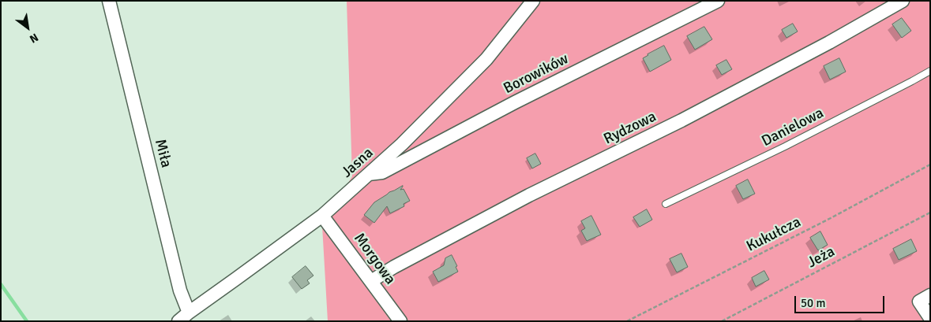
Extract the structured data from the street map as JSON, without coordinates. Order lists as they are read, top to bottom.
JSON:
{
  "streets": {
    "street": [
      "Borowików",
      "Rydzowa",
      "Miła",
      "Jasna",
      "Morgowa"
    ],
    "lane": ["Danielowa"],
    "path": ["Kukułcza", "Jeża"]
  },
  "crossings": [
    ["Borowików", "Jasna"],
    ["Rydzowa", "Morgowa"],
    ["Miła", "Jasna"],
    ["Jasna", "Morgowa"]
  ],
  "scale_bar": "50 m",
  "north": "bottom right"
}
